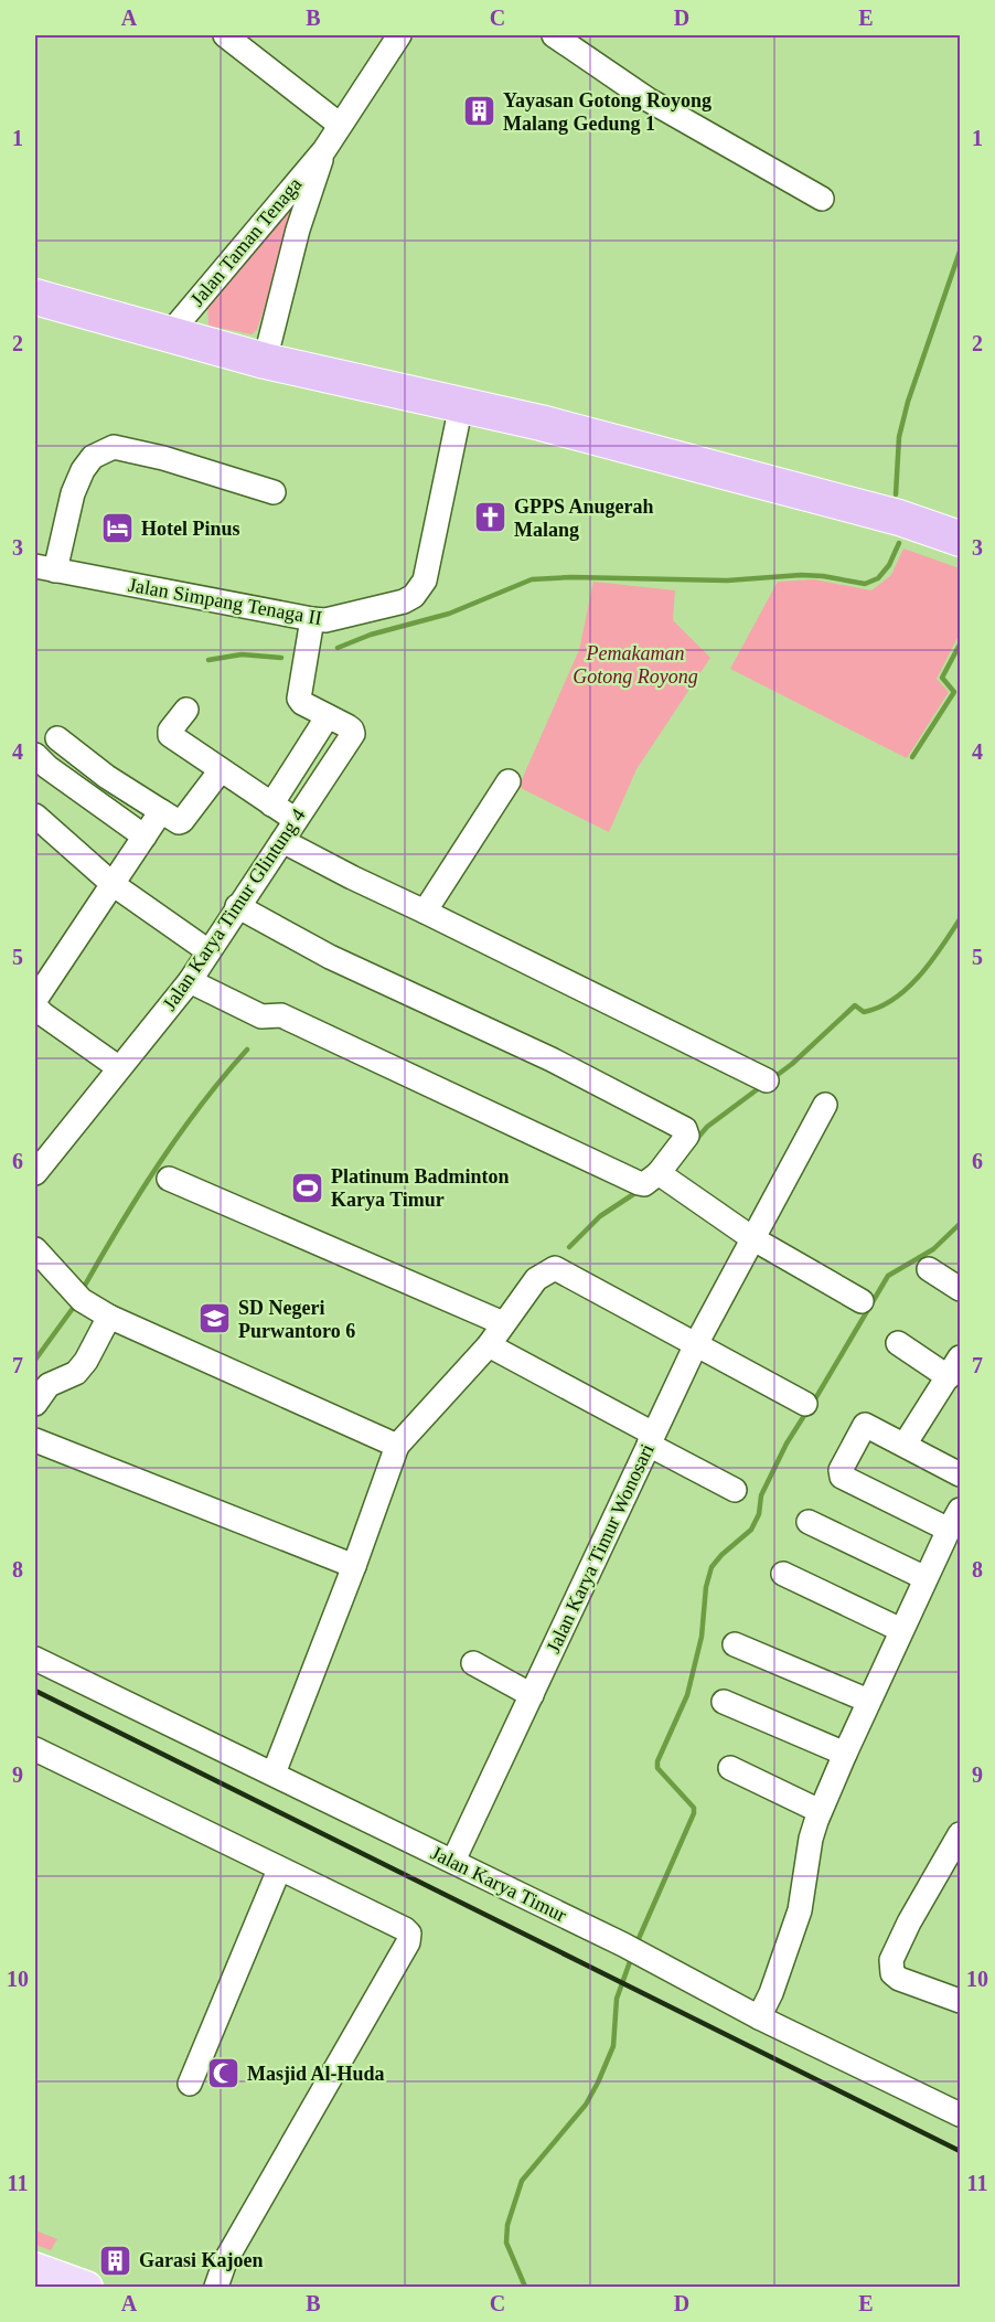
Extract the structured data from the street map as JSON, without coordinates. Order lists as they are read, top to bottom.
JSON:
{
  "streets": {
    "street": [
      "Jalan Taman Tenaga",
      "Jalan Simpang Tenaga II",
      "Jalan Karya Timur Glintung 4",
      "Jalan Karya Timur Wonosari",
      "Jalan Karya Timur"
    ]
  },
  "crossings": [
    ["Jalan Karya Timur Wonosari", "Jalan Karya Timur"]
  ],
  "parks": ["Pemakaman Gotong Royong"],
  "places": {
    "building": ["Yayasan Gotong Royong Malang Gedung 1", "Garasi Kajoen"],
    "church": ["GPPS Anugerah Malang"],
    "hotel": ["Hotel Pinus"],
    "sports": ["Platinum Badminton Karya Timur"],
    "school or university": ["SD Negeri Purwantoro 6"],
    "mosque": ["Masjid Al-Huda"]
  },
  "grid": {
    "columns": [
      "A",
      "B",
      "C",
      "D",
      "E"
    ],
    "rows": [
      "1",
      "2",
      "3",
      "4",
      "5",
      "6",
      "7",
      "8",
      "9",
      "10",
      "11"
    ]
  }
}
